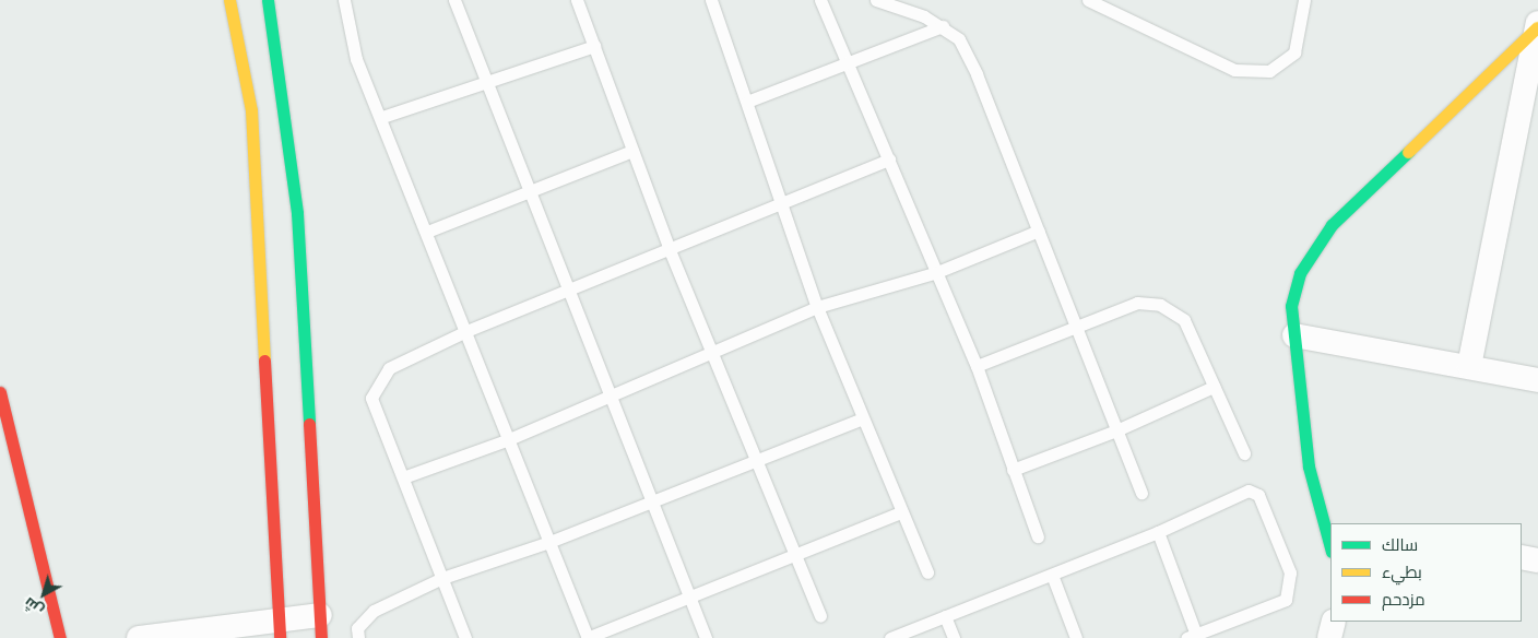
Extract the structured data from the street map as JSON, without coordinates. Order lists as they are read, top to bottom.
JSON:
{
  "legend": ["سالك", "بطيء", "مزدحم"],
  "north": "bottom left"
}
